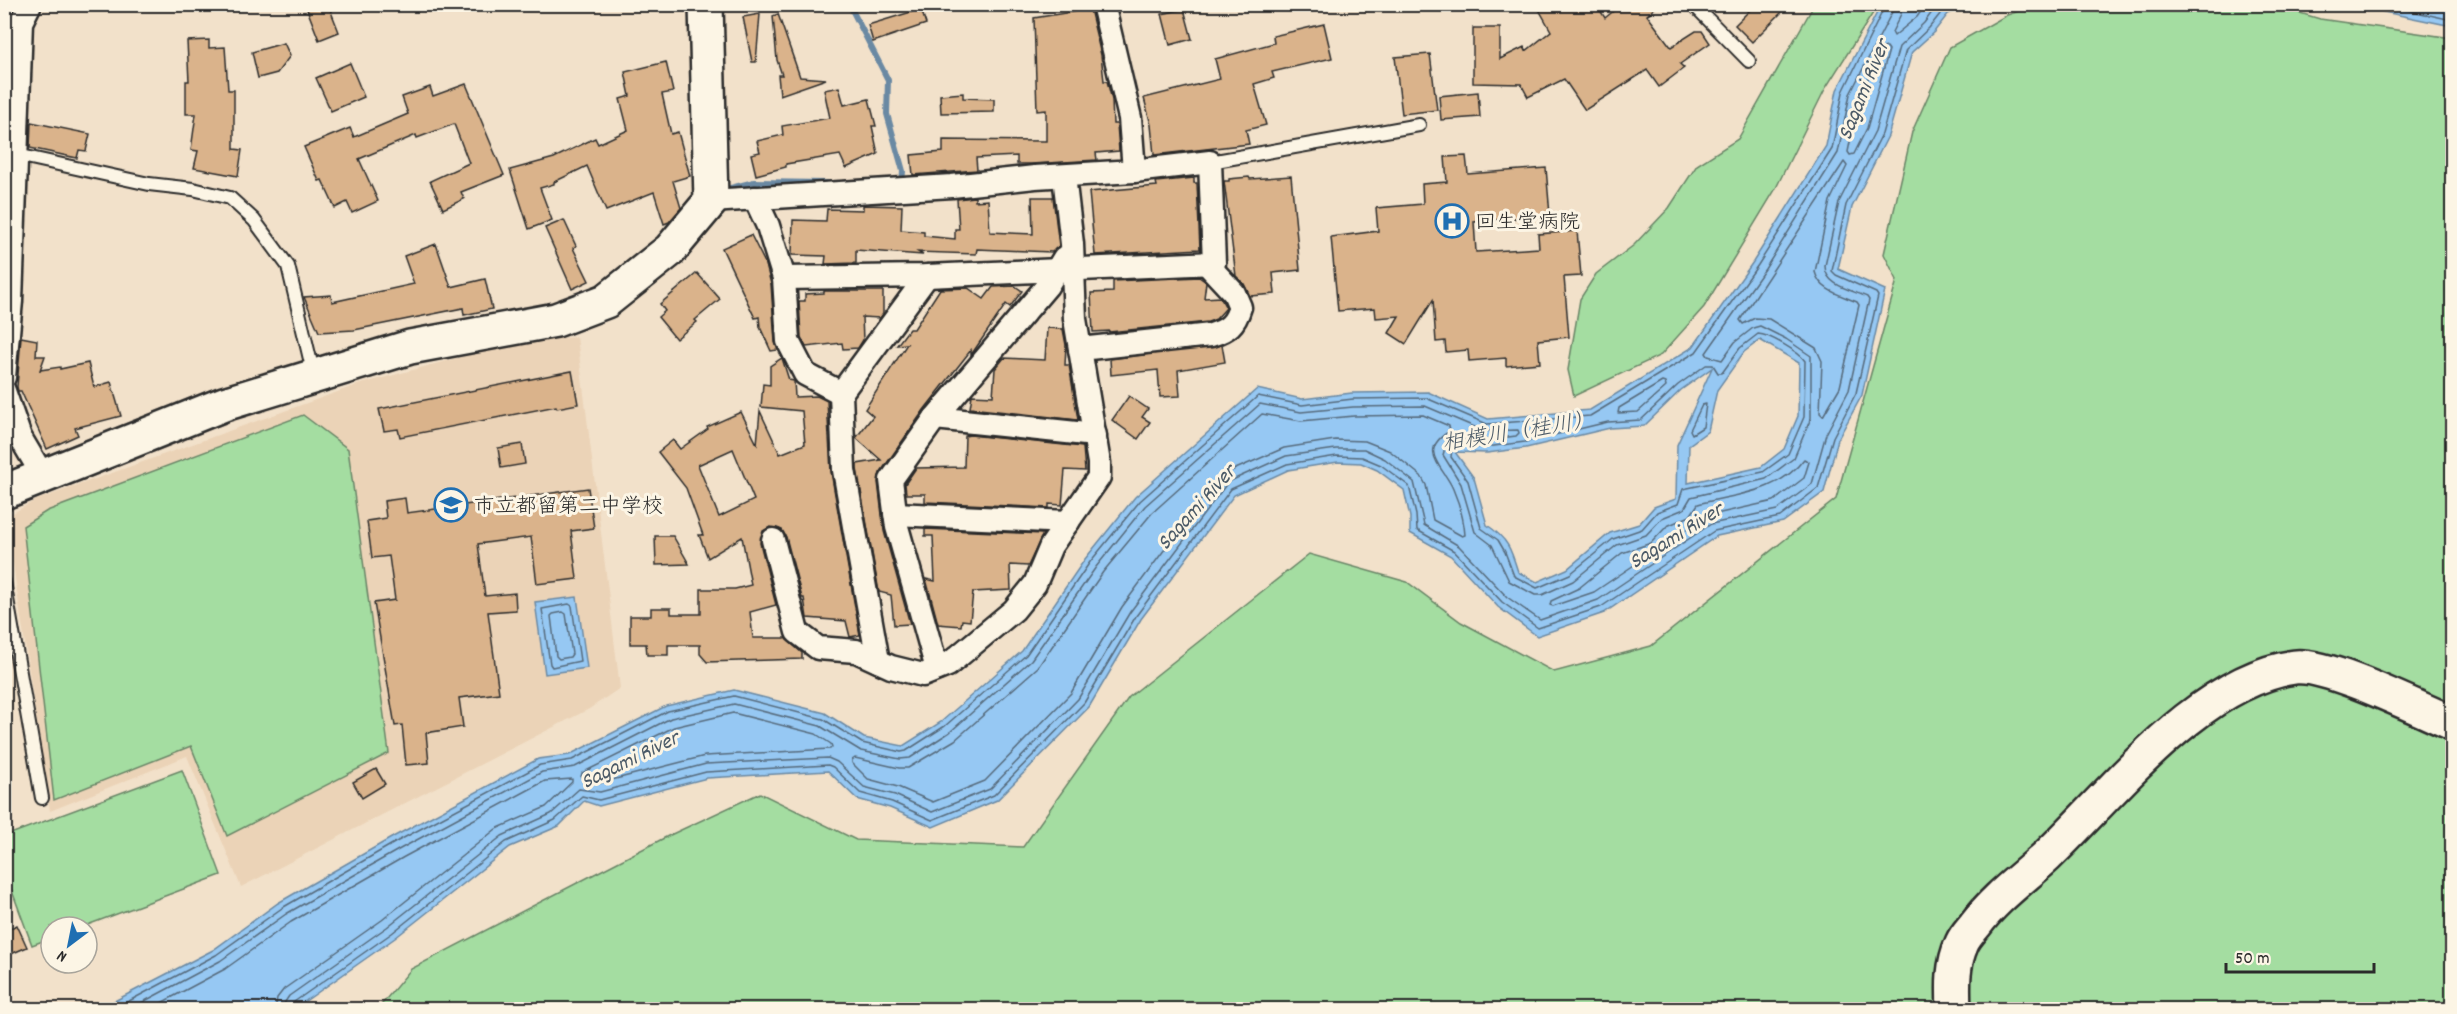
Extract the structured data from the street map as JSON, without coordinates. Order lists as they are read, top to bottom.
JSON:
{
  "water": ["Sagami River", "相模川（桂川）"],
  "places": {
    "hospital": ["回生堂病院"],
    "school or university": ["市立都留第二中学校"]
  },
  "scale_bar": "50 m",
  "north": "bottom left"
}
